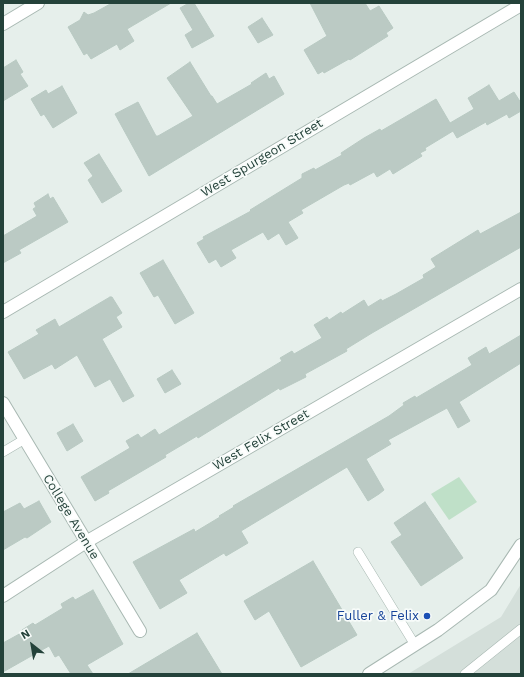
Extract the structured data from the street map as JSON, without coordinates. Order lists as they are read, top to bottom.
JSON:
{
  "streets": {
    "street": ["West Spurgeon Street", "West Felix Street", "College Avenue"]
  },
  "crossings": [
    ["West Felix Street", "College Avenue"]
  ],
  "places": ["Fuller & Felix"],
  "north": "top left"
}
